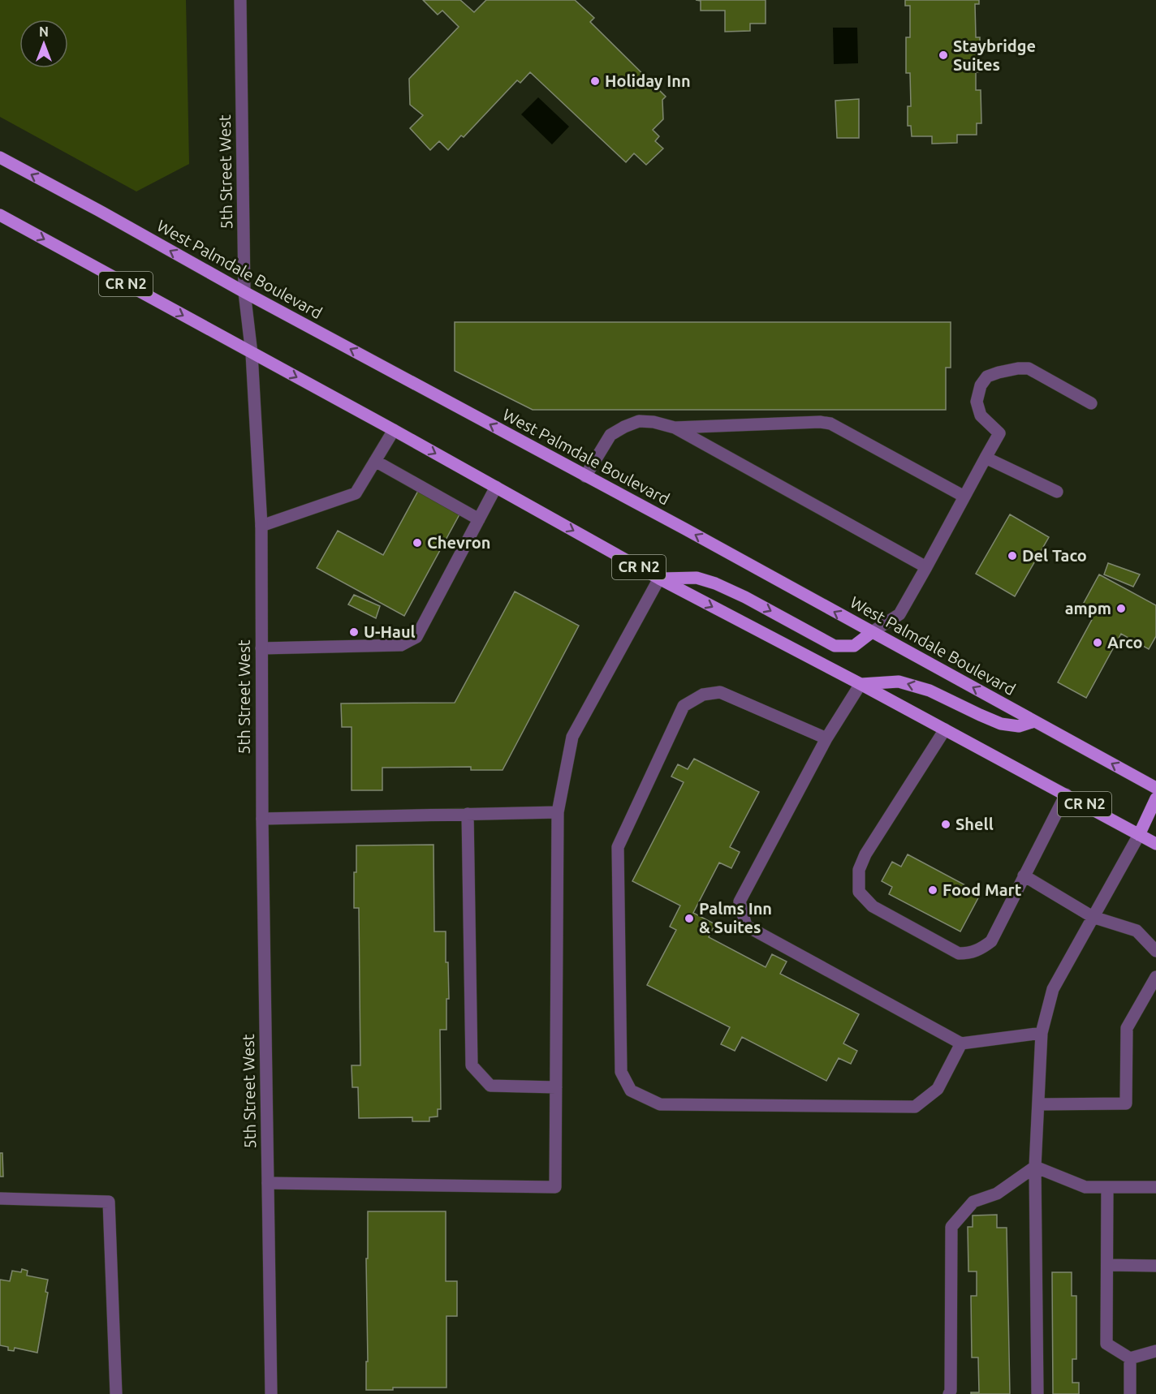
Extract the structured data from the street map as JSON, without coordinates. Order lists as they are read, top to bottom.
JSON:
{
  "streets": {
    "main road": ["West Palmdale Boulevard", "CR N2"],
    "street": ["5th Street West"]
  },
  "crossings": [
    ["5th Street West", "West Palmdale Boulevard"],
    ["5th Street West", "CR N2"]
  ],
  "places": [
    "Staybridge Suites",
    "Holiday Inn",
    "Chevron",
    "Del Taco",
    "ampm",
    "U-Haul",
    "Arco",
    "Shell",
    "Food Mart",
    "Palms Inn & Suites"
  ],
  "north": "top"
}
